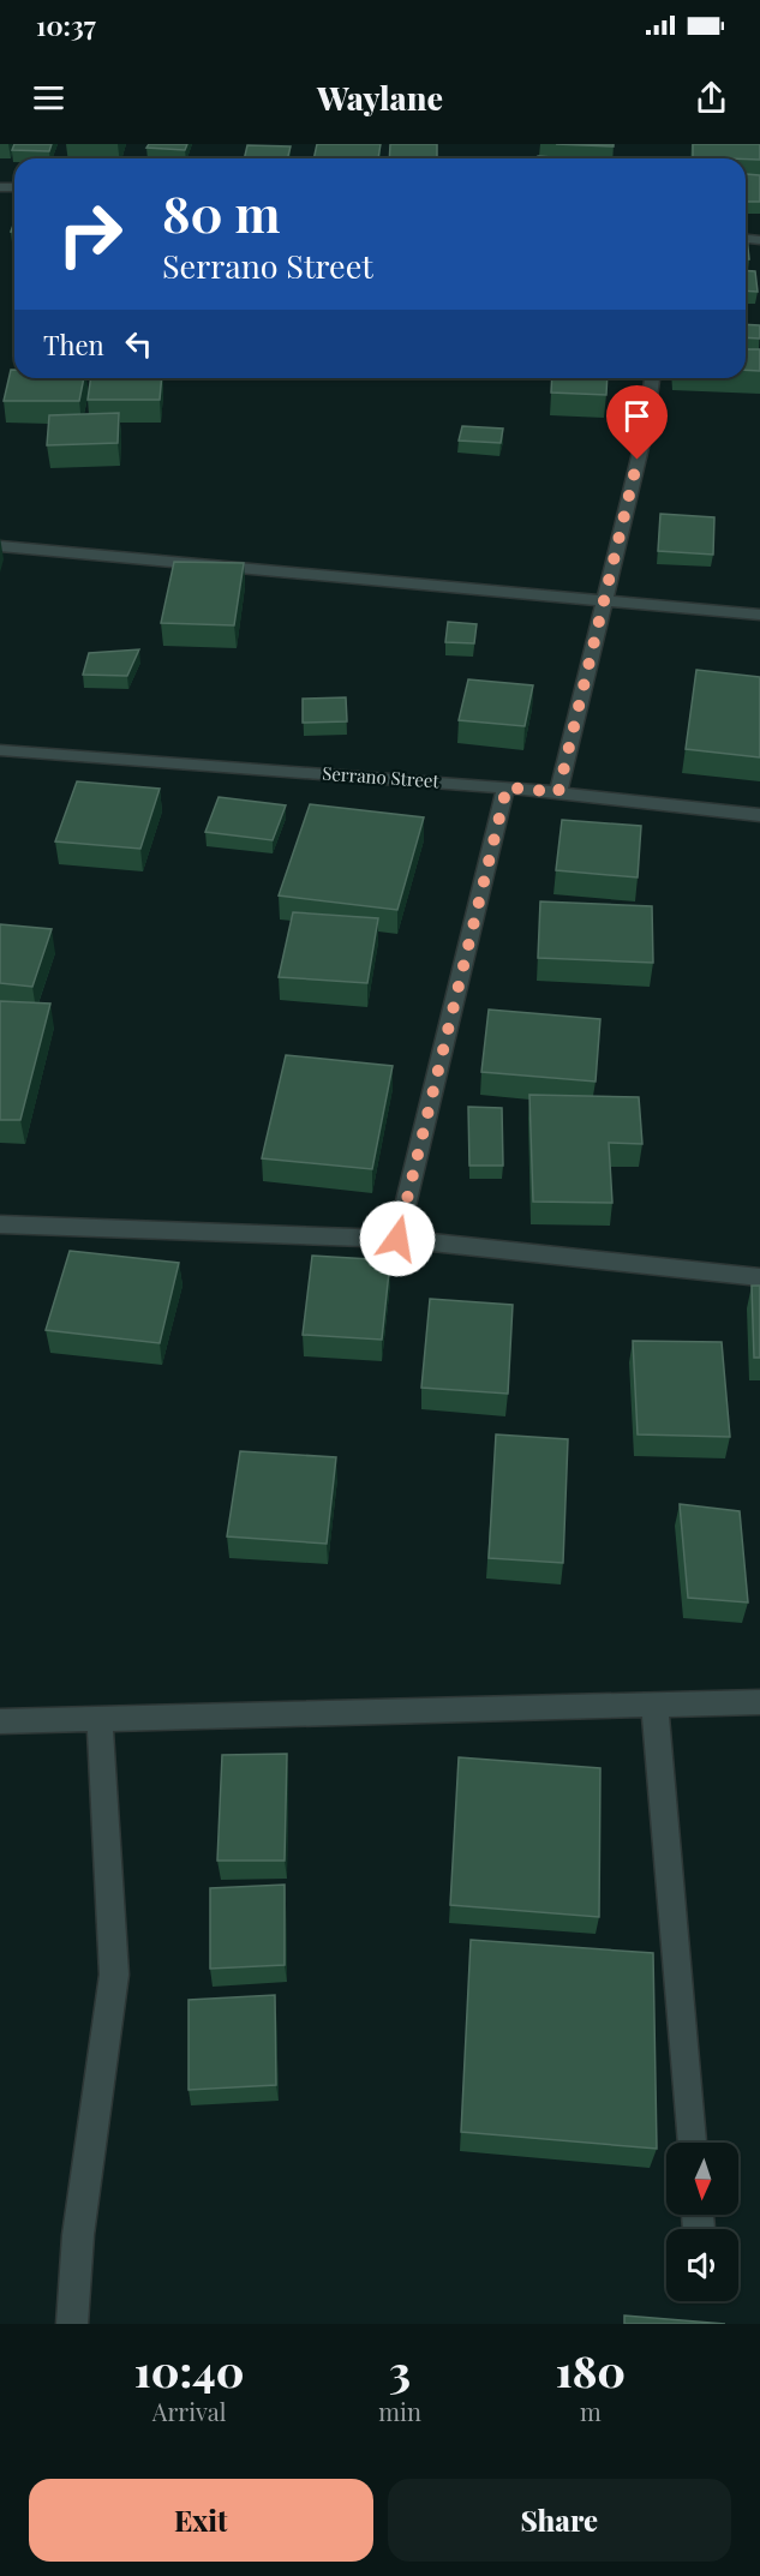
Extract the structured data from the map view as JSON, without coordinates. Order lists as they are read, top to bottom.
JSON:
{
  "streets": {
    "street": ["Serrano Street"]
  },
  "north": "bottom",
  "page": {
    "status": "10:37",
    "header": "Waylane",
    "turn": ["80 m", "Serrano Street"],
    "then": "Then",
    "eta": [
      "10:40",
      "Arrival",
      "3",
      "min",
      "180",
      "m"
    ],
    "buttons": ["Exit", "Share"]
  }
}
